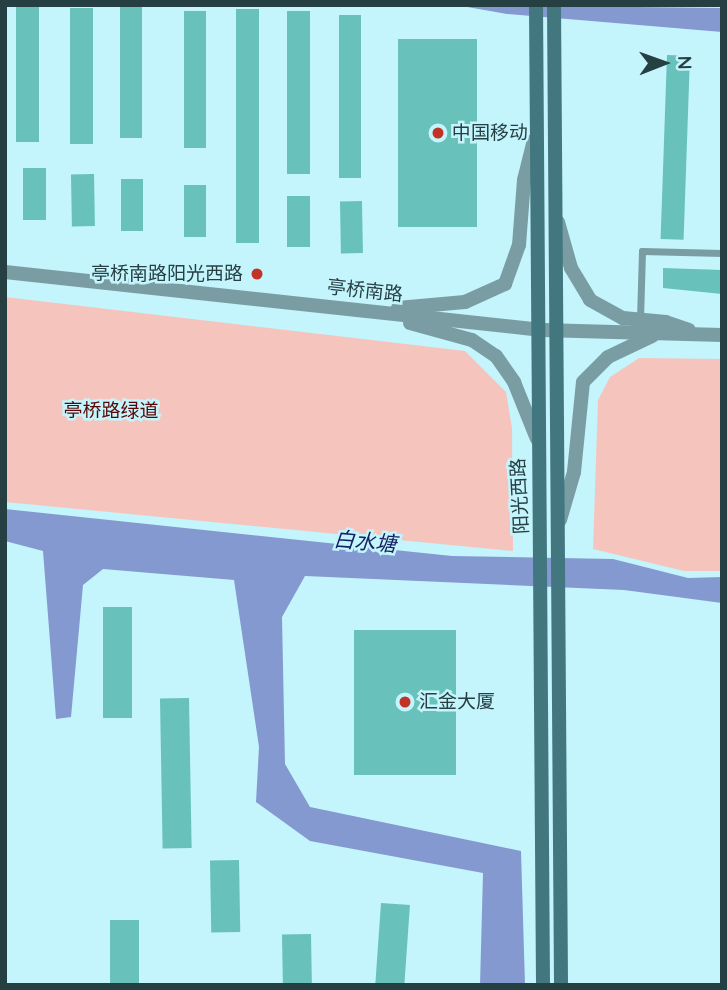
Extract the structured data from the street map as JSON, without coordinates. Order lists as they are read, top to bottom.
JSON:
{
  "streets": {
    "main road": ["阳光西路"],
    "street": ["亭桥南路"]
  },
  "crossings": [
    ["亭桥南路", "阳光西路"]
  ],
  "water": ["白水塘"],
  "parks": ["亭桥路绿道"],
  "places": ["中国移动", "亭桥南路阳光西路", "汇金大厦"],
  "north": "right"
}
